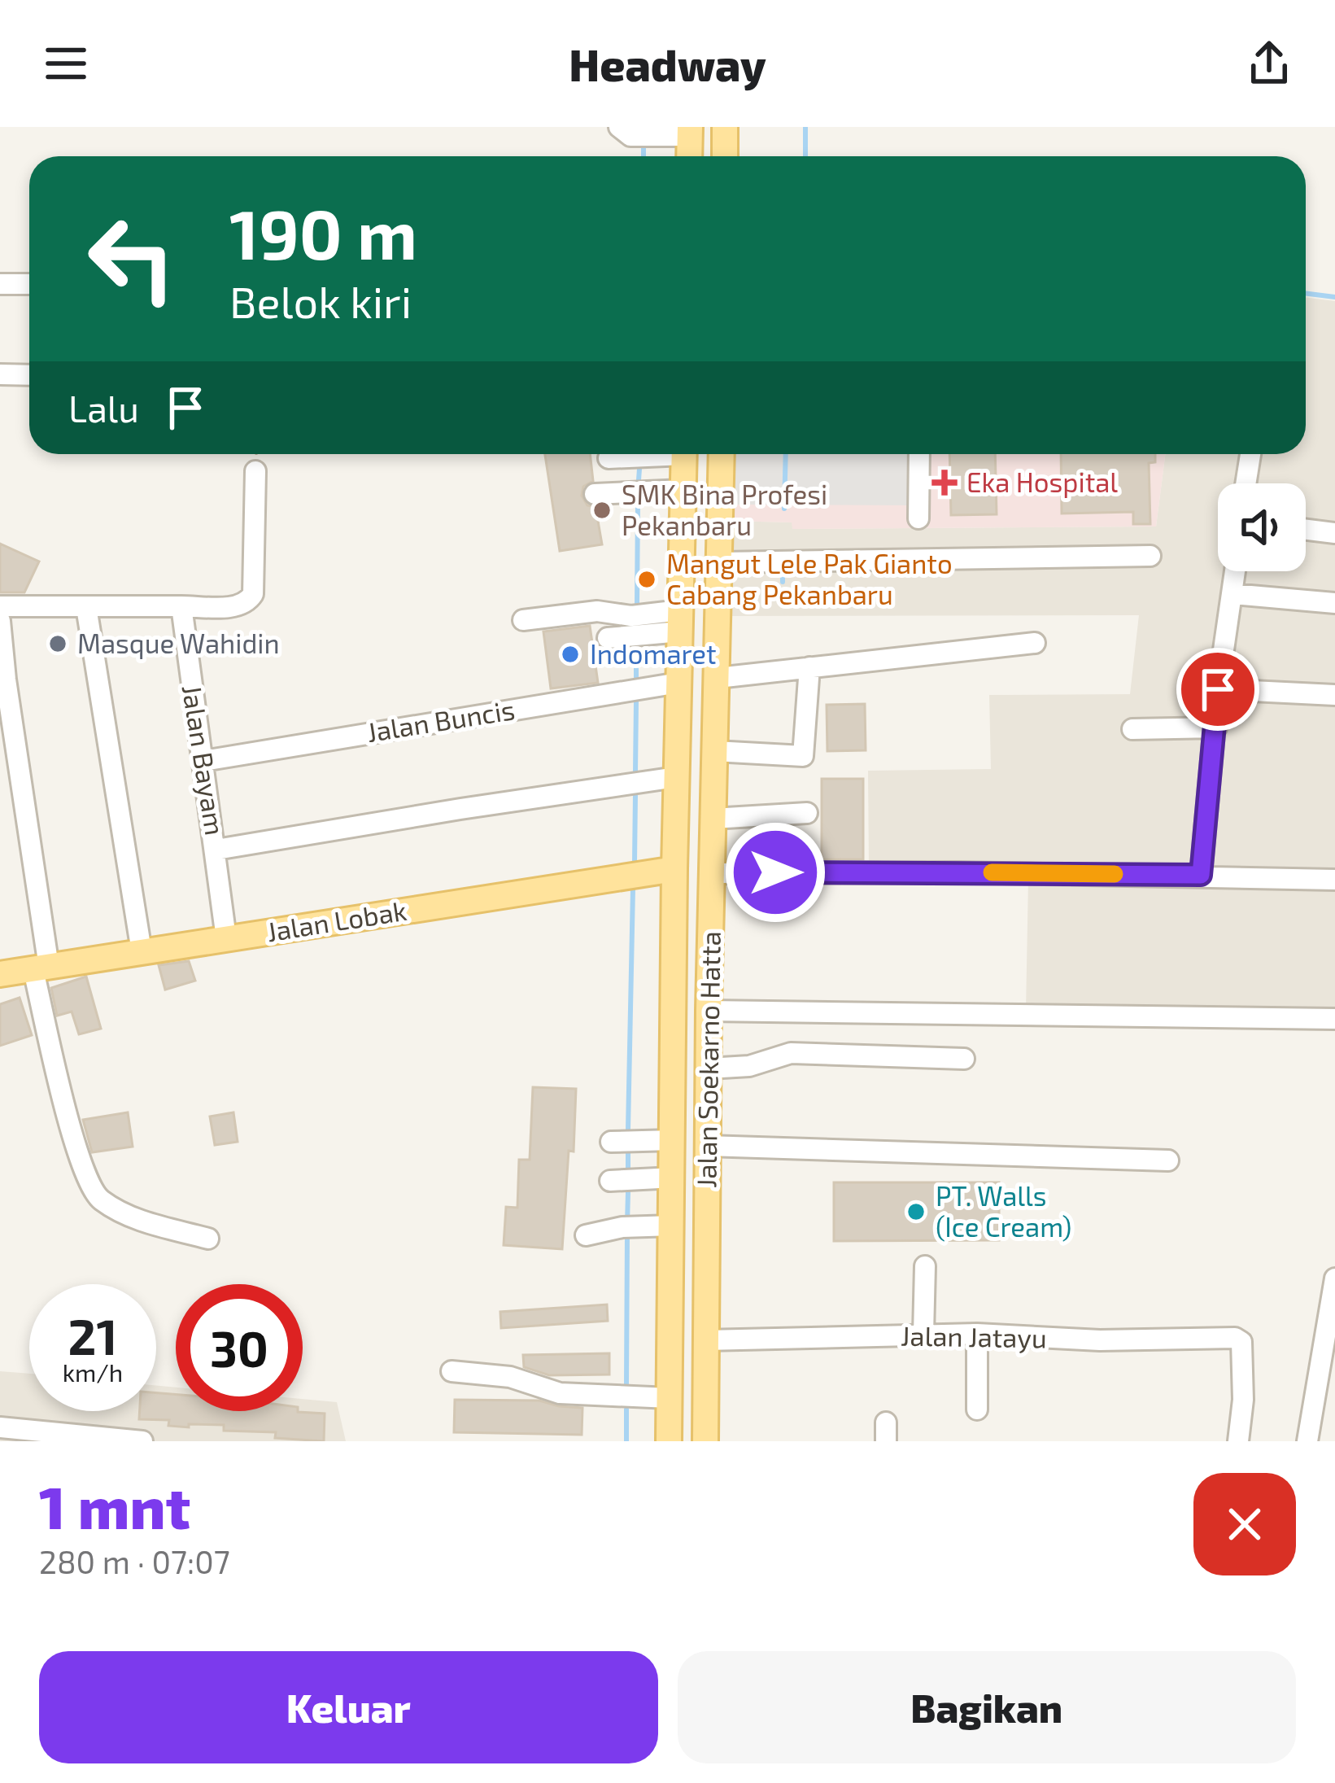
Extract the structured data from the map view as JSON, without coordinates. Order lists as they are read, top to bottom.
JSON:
{
  "streets": {
    "main road": ["Jalan Lobak", "Jalan Soekarno Hatta"],
    "street": ["Jalan Buncis", "Jalan Bayam", "Jalan Jatayu"]
  },
  "crossings": [
    ["Jalan Buncis", "Jalan Bayam"],
    ["Jalan Buncis", "Jalan Soekarno Hatta"],
    ["Jalan Bayam", "Jalan Lobak"],
    ["Jalan Lobak", "Jalan Soekarno Hatta"],
    ["Jalan Soekarno Hatta", "Jalan Jatayu"]
  ],
  "places": {
    "health": ["Eka Hospital"],
    "other": [
      "SMK Bina Profesi Pekanbaru",
      "Mangut Lele Pak Gianto Cabang Pekanbaru",
      "Masque Wahidin",
      "Indomaret",
      "PT. Walls (Ice Cream)"
    ]
  },
  "page": {
    "header": "Headway",
    "turn": ["190 m", "Belok kiri"],
    "then": "Lalu",
    "speed": "21 km/h",
    "limit": "30",
    "heading": ["1 mnt", "280 m · 07:07"],
    "buttons": ["Keluar", "Bagikan"]
  }
}
